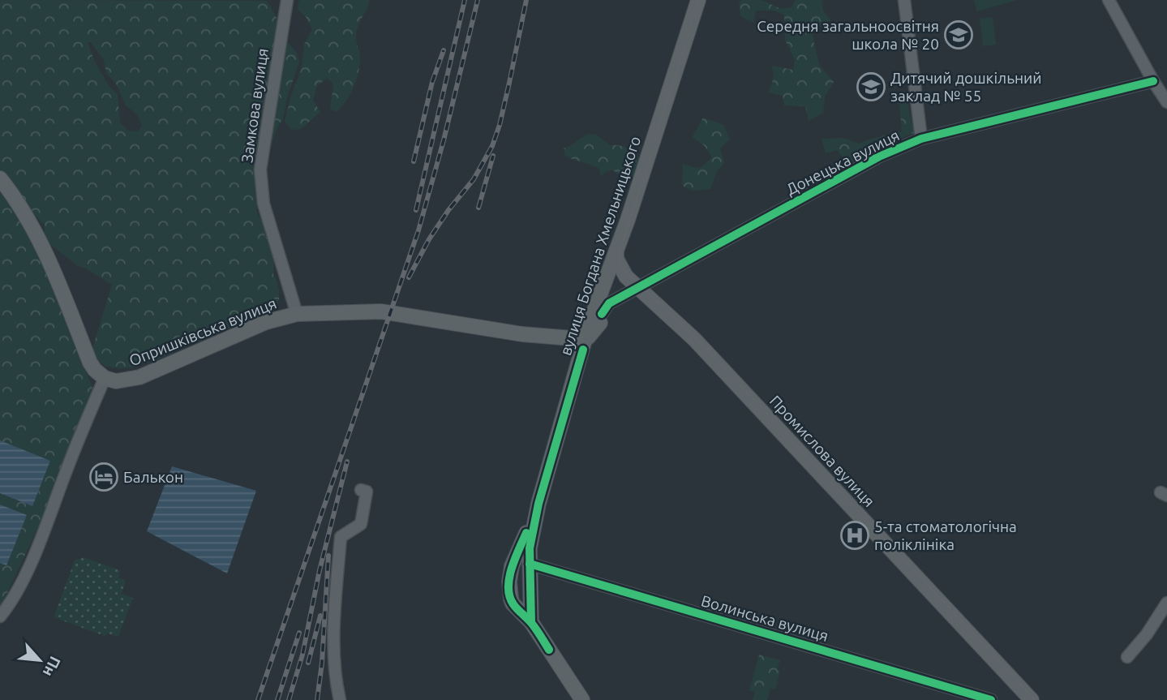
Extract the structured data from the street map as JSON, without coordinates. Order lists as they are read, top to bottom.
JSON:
{
  "streets": {
    "main road": ["вулиця Богдана Хмельницького", "Опришківська вулиця", "Промислова вулиця"],
    "street": ["Замкова вулиця", "Донецька вулиця", "Волинська вулиця"]
  },
  "crossings": [
    ["Замкова вулиця", "Опришківська вулиця"],
    ["Донецька вулиця", "Промислова вулиця"],
    ["вулиця Богдана Хмельницького", "Опришківська вулиця"],
    ["вулиця Богдана Хмельницького", "Промислова вулиця"],
    ["вулиця Богдана Хмельницького", "Волинська вулиця"]
  ],
  "places": {
    "school or university": ["Середня загальноосвітня школа № 20", "Дитячий дошкільний заклад № 55"],
    "hotel": ["Балькон"],
    "hospital": ["5-та стоматологічна поліклініка"]
  },
  "north": "bottom right"
}
